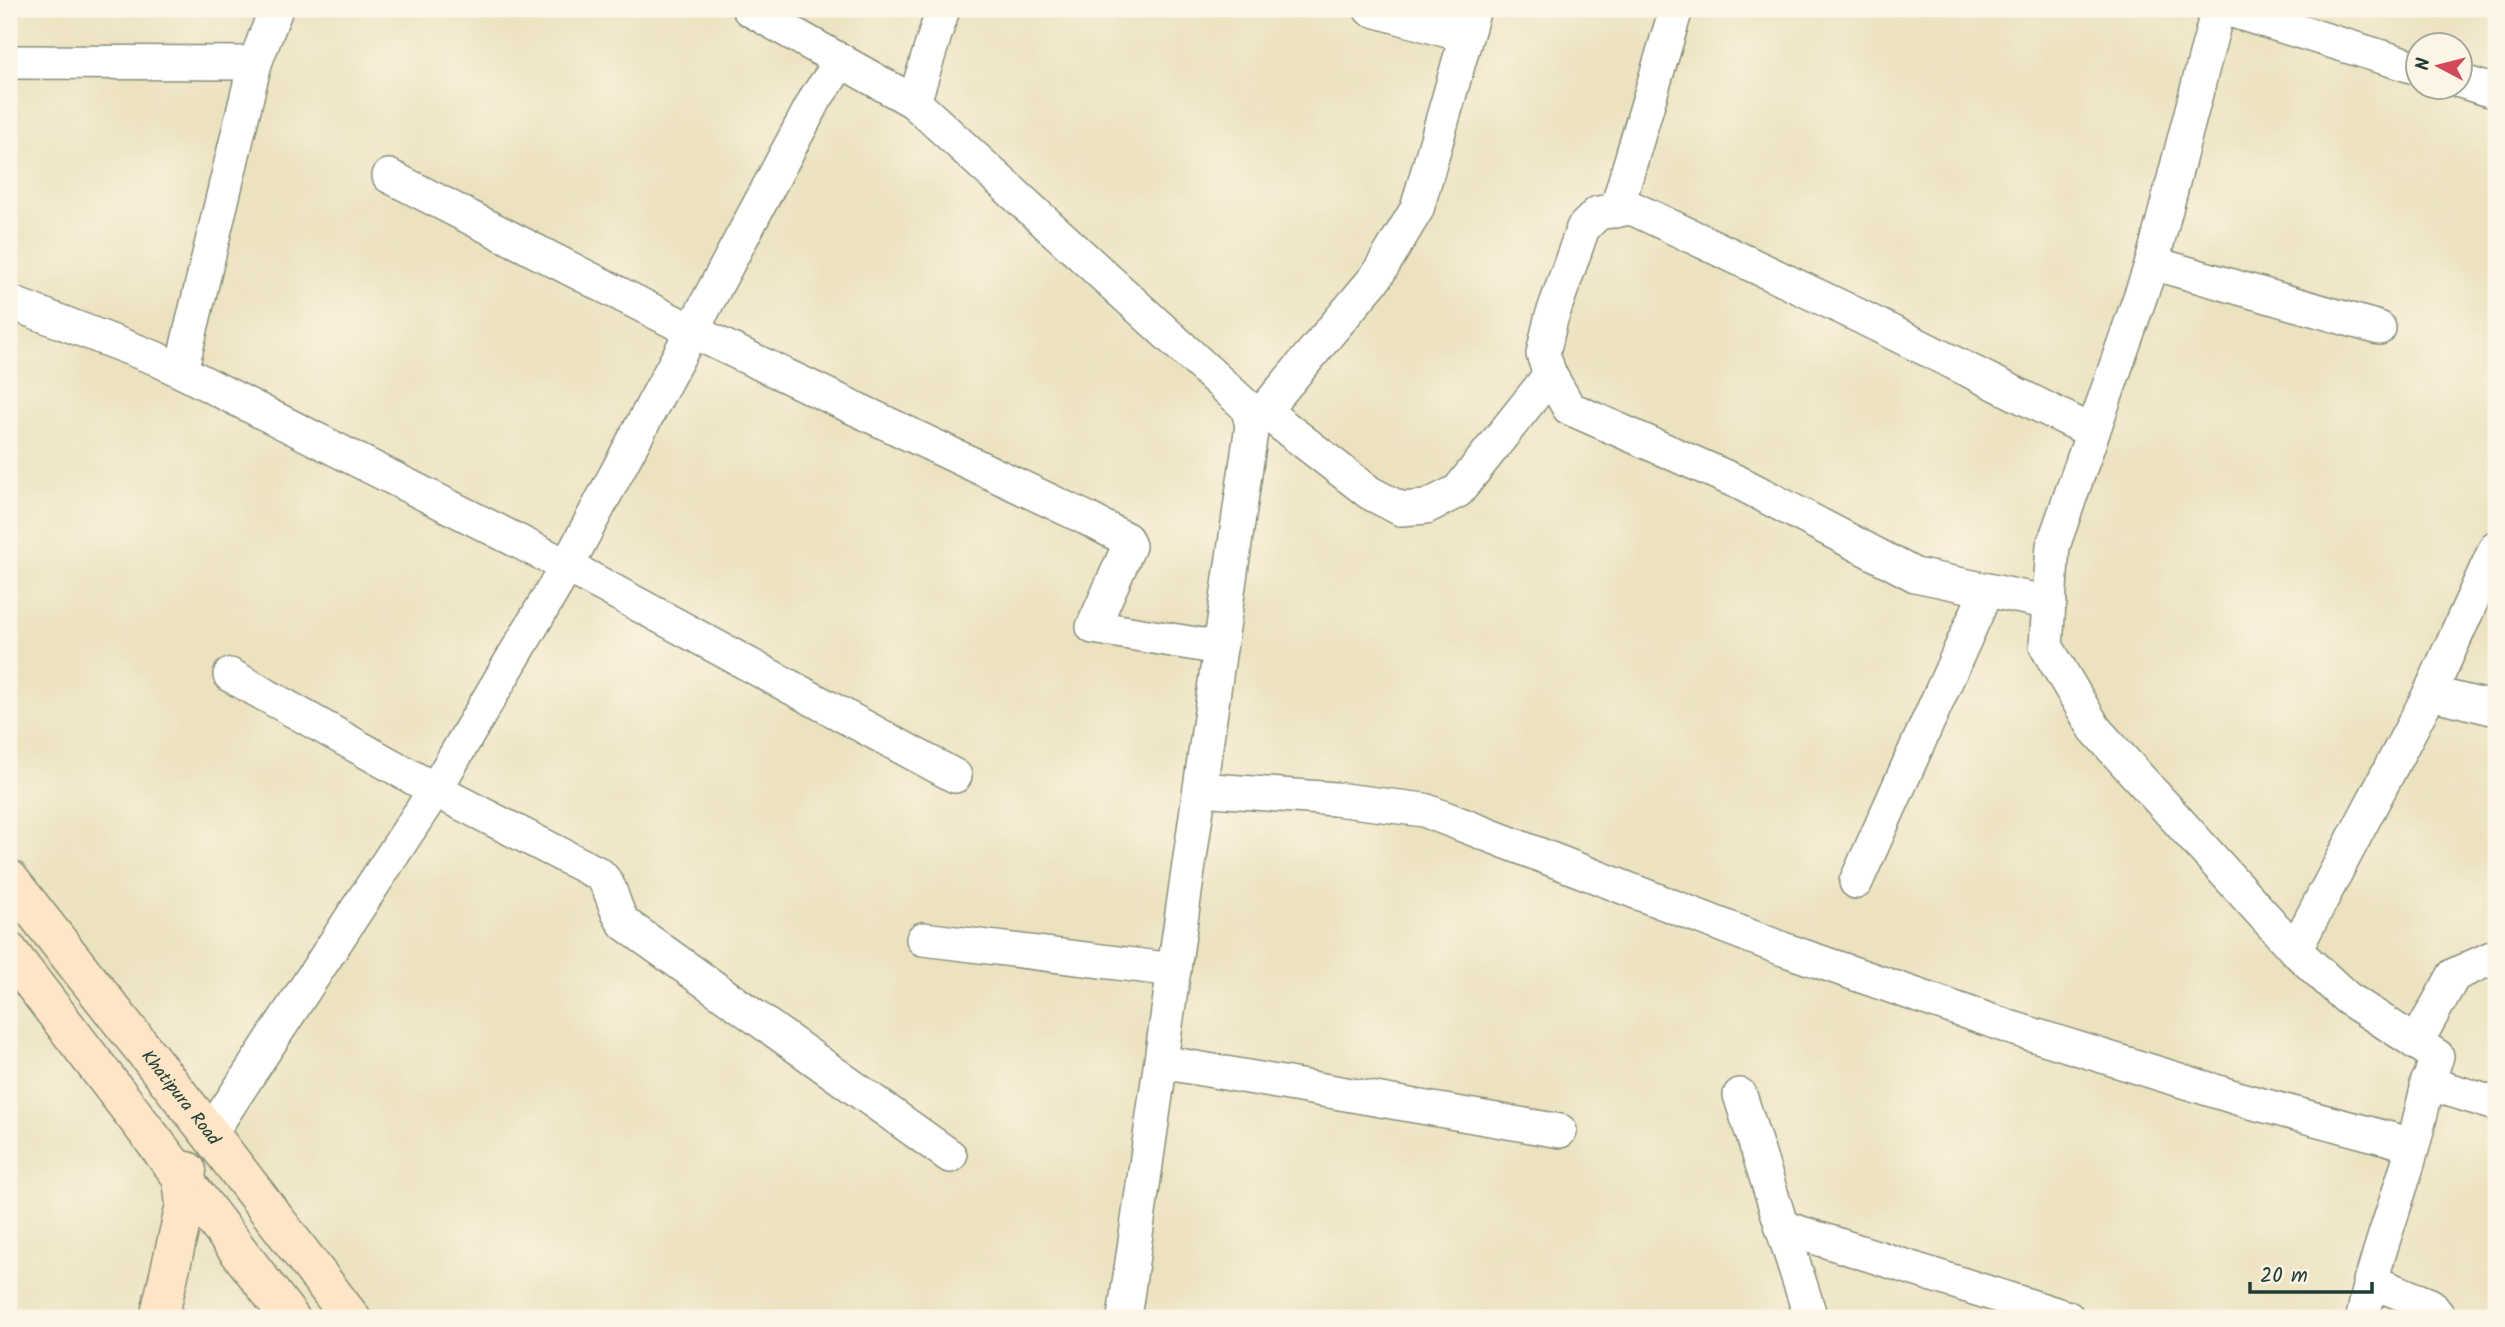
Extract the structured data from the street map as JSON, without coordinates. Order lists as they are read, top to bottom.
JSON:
{
  "streets": {
    "main road": ["Khatipura Road"]
  },
  "scale_bar": "20 m",
  "north": "left"
}
